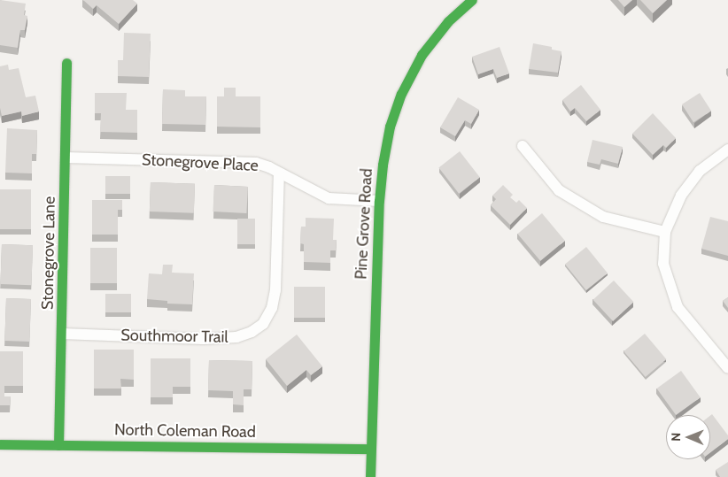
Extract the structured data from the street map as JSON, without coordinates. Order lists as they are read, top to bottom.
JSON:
{
  "streets": {
    "street": [
      "Stonegrove Place",
      "Pine Grove Road",
      "Stonegrove Lane",
      "Southmoor Trail",
      "North Coleman Road"
    ]
  },
  "crossings": [
    ["Stonegrove Place", "Pine Grove Road"],
    ["Stonegrove Place", "Stonegrove Lane"],
    ["Stonegrove Place", "Southmoor Trail"],
    ["Pine Grove Road", "North Coleman Road"],
    ["Stonegrove Lane", "Southmoor Trail"],
    ["Stonegrove Lane", "North Coleman Road"]
  ],
  "north": "left"
}
